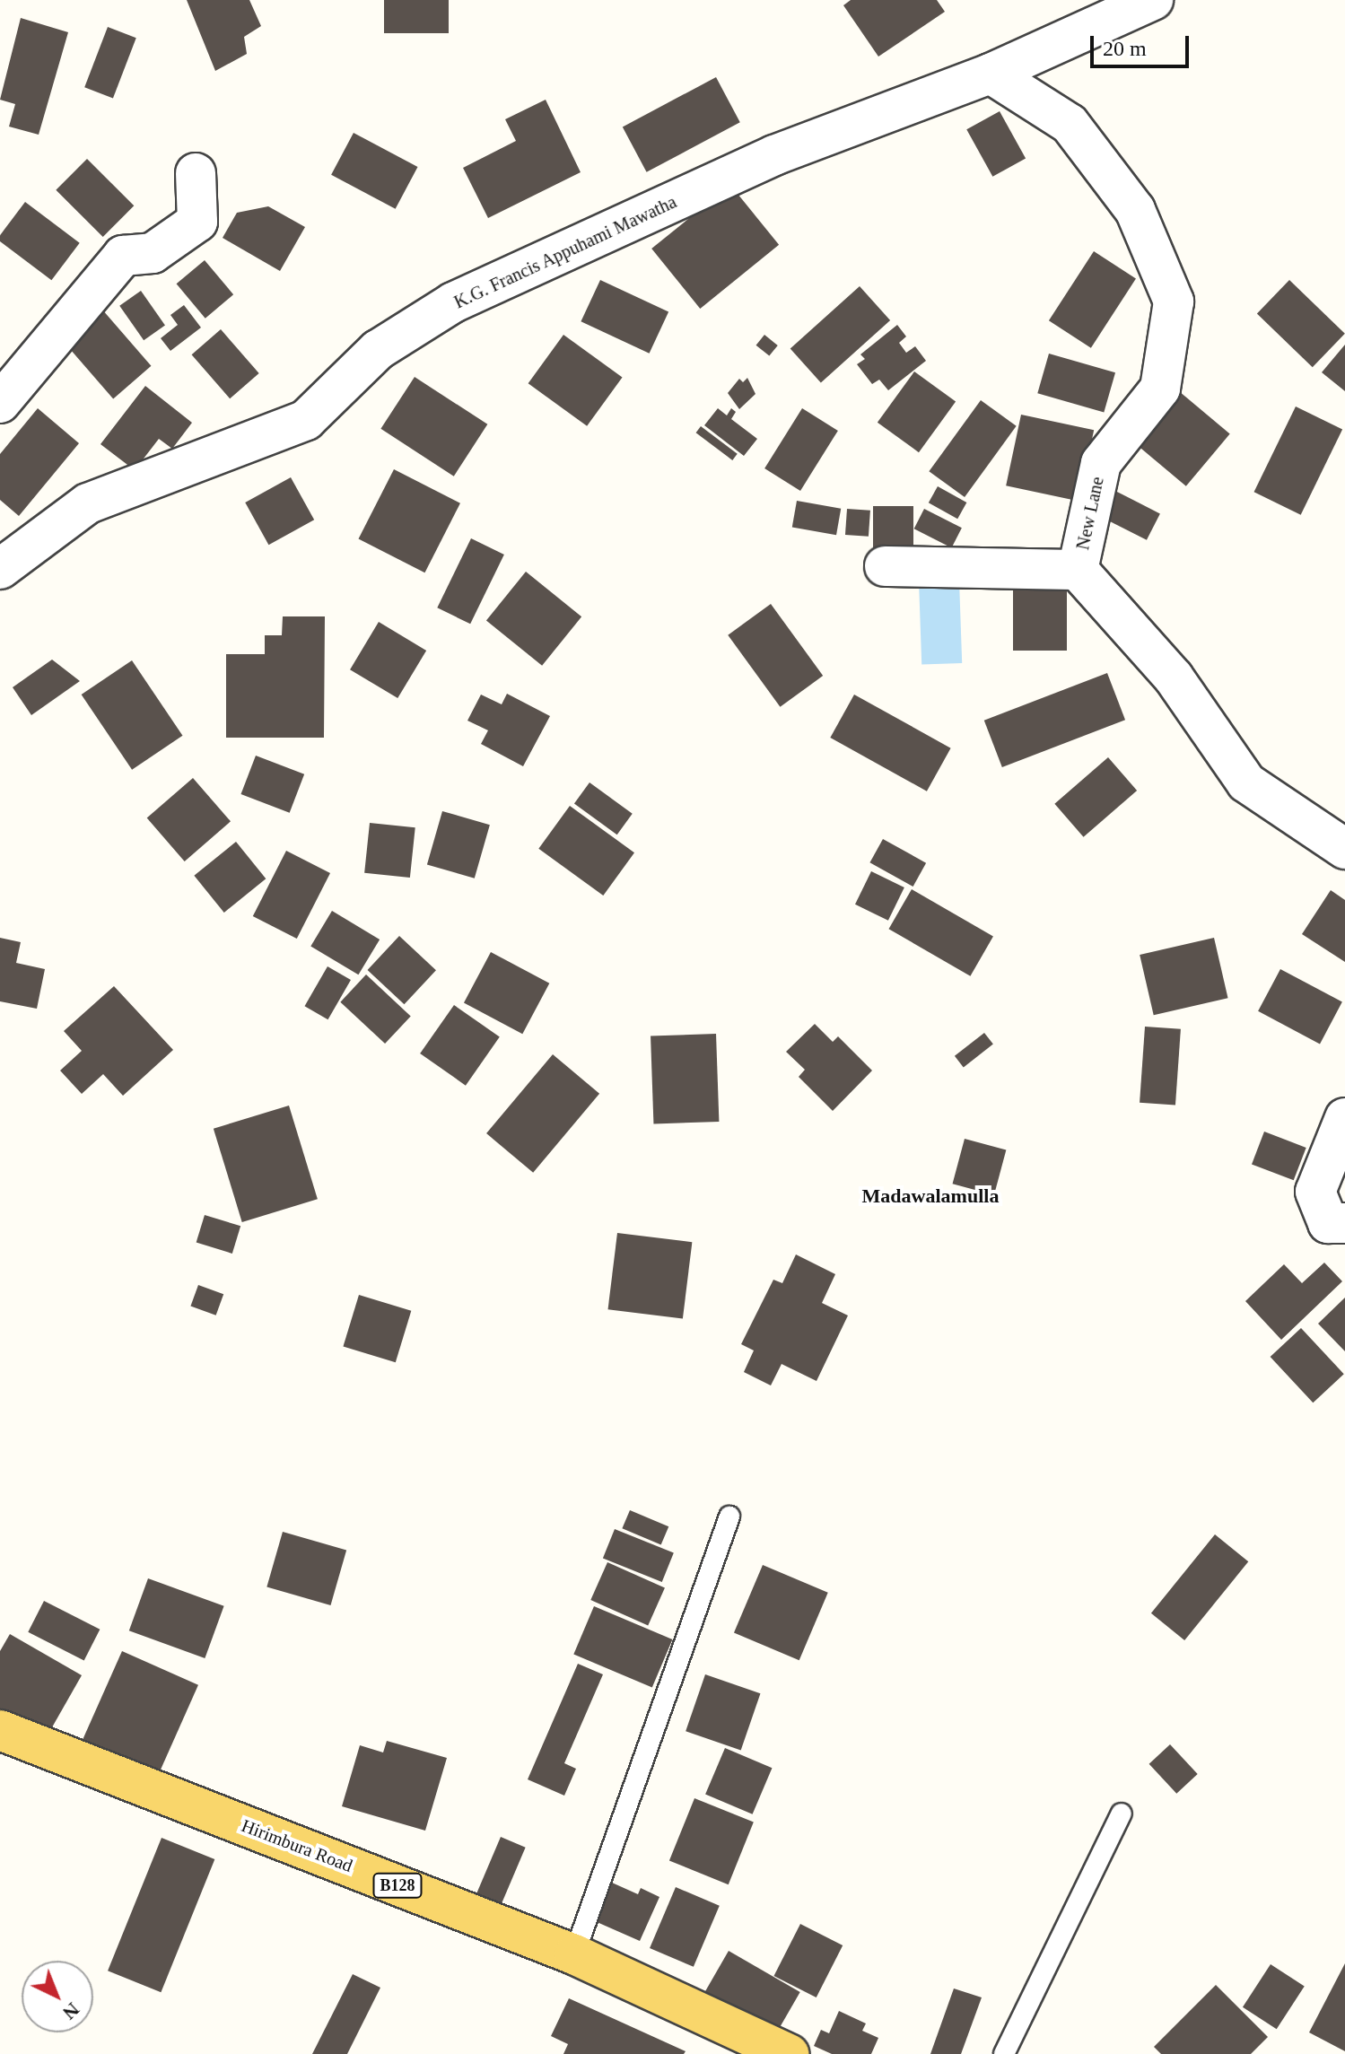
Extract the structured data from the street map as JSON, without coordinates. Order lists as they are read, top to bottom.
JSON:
{
  "streets": {
    "main road": ["Hirimbura Road", "B128"],
    "street": ["K.G. Francis Appuhami Mawatha", "New Lane"]
  },
  "crossings": [
    ["K.G. Francis Appuhami Mawatha", "New Lane"]
  ],
  "districts": ["Madawalamulla"],
  "scale_bar": "20 m",
  "north": "bottom right"
}
